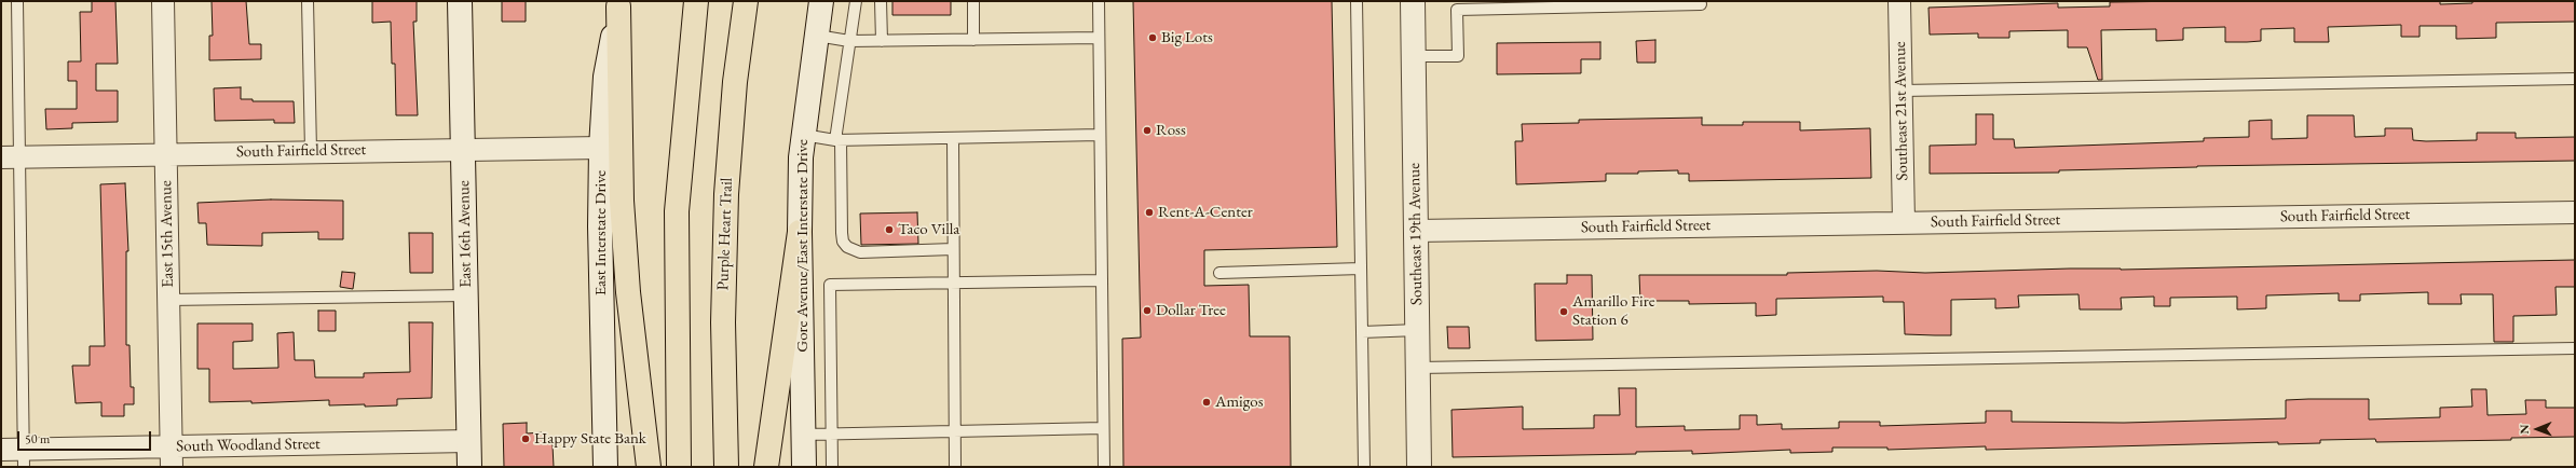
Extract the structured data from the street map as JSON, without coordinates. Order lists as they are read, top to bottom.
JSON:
{
  "streets": {
    "highway": ["Purple Heart Trail"],
    "main road": [
      "East Interstate Drive",
      "East 16th Avenue",
      "Southeast 19th Avenue",
      "Gore Avenue/East Interstate Drive"
    ],
    "street": [
      "Southeast 21st Avenue",
      "South Fairfield Street",
      "East 15th Avenue",
      "South Woodland Street"
    ]
  },
  "crossings": [
    ["Southeast 21st Avenue", "South Fairfield Street"],
    ["South Fairfield Street", "East Interstate Drive"],
    ["South Fairfield Street", "East 15th Avenue"],
    ["South Fairfield Street", "East 16th Avenue"],
    ["South Fairfield Street", "Southeast 19th Avenue"],
    ["East 15th Avenue", "South Woodland Street"],
    ["East 16th Avenue", "South Woodland Street"]
  ],
  "places": [
    "Big Lots",
    "Ross",
    "Rent-A-Center",
    "Taco Villa",
    "Dollar Tree",
    "Amarillo Fire Station 6",
    "Amigos",
    "Happy State Bank"
  ],
  "scale_bar": "50 m",
  "north": "left"
}
